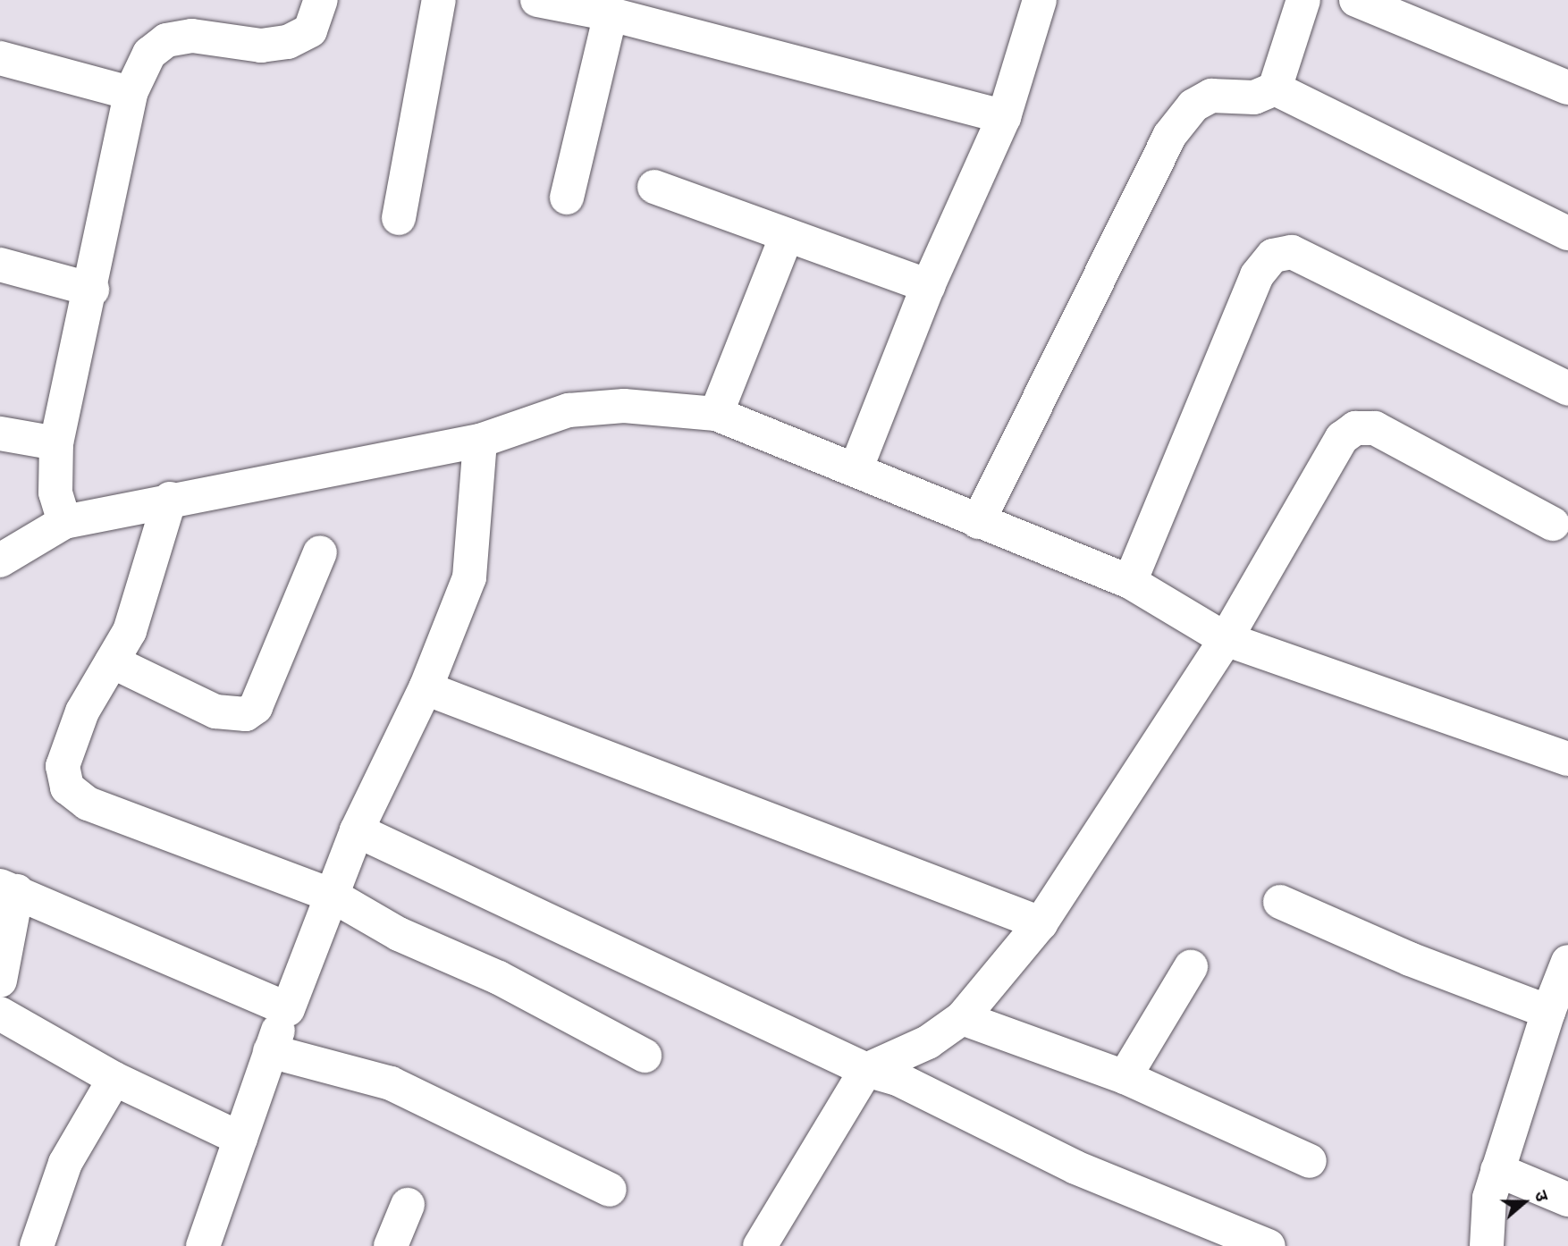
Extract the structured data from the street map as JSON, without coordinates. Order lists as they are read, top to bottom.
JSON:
{
  "north": "right"
}
